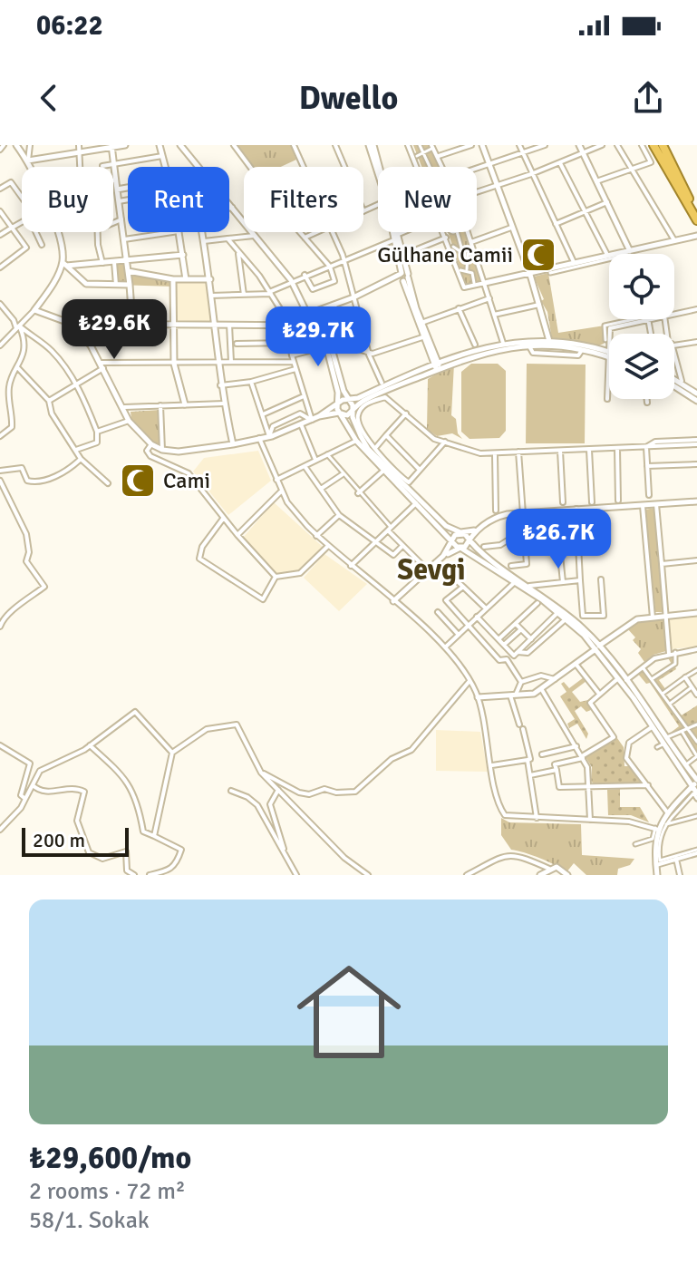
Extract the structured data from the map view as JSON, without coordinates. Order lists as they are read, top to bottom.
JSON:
{
  "districts": ["Sevgi"],
  "places": {
    "mosque": ["Gülhane Camii", "Cami"]
  },
  "scale_bar": "200 m",
  "page": {
    "status": "06:22",
    "header": "Dwello",
    "chip": [
      "Buy",
      "Rent",
      "Filters",
      "New"
    ],
    "price": ["₺29.6K", "₺29.7K", "₺26.7K"],
    "scale": "200 m",
    "list": [
      {
        "name": "₺29,600/mo",
        "note": "2 rooms · 72 m² · 58/1. Sokak"
      }
    ]
  }
}
